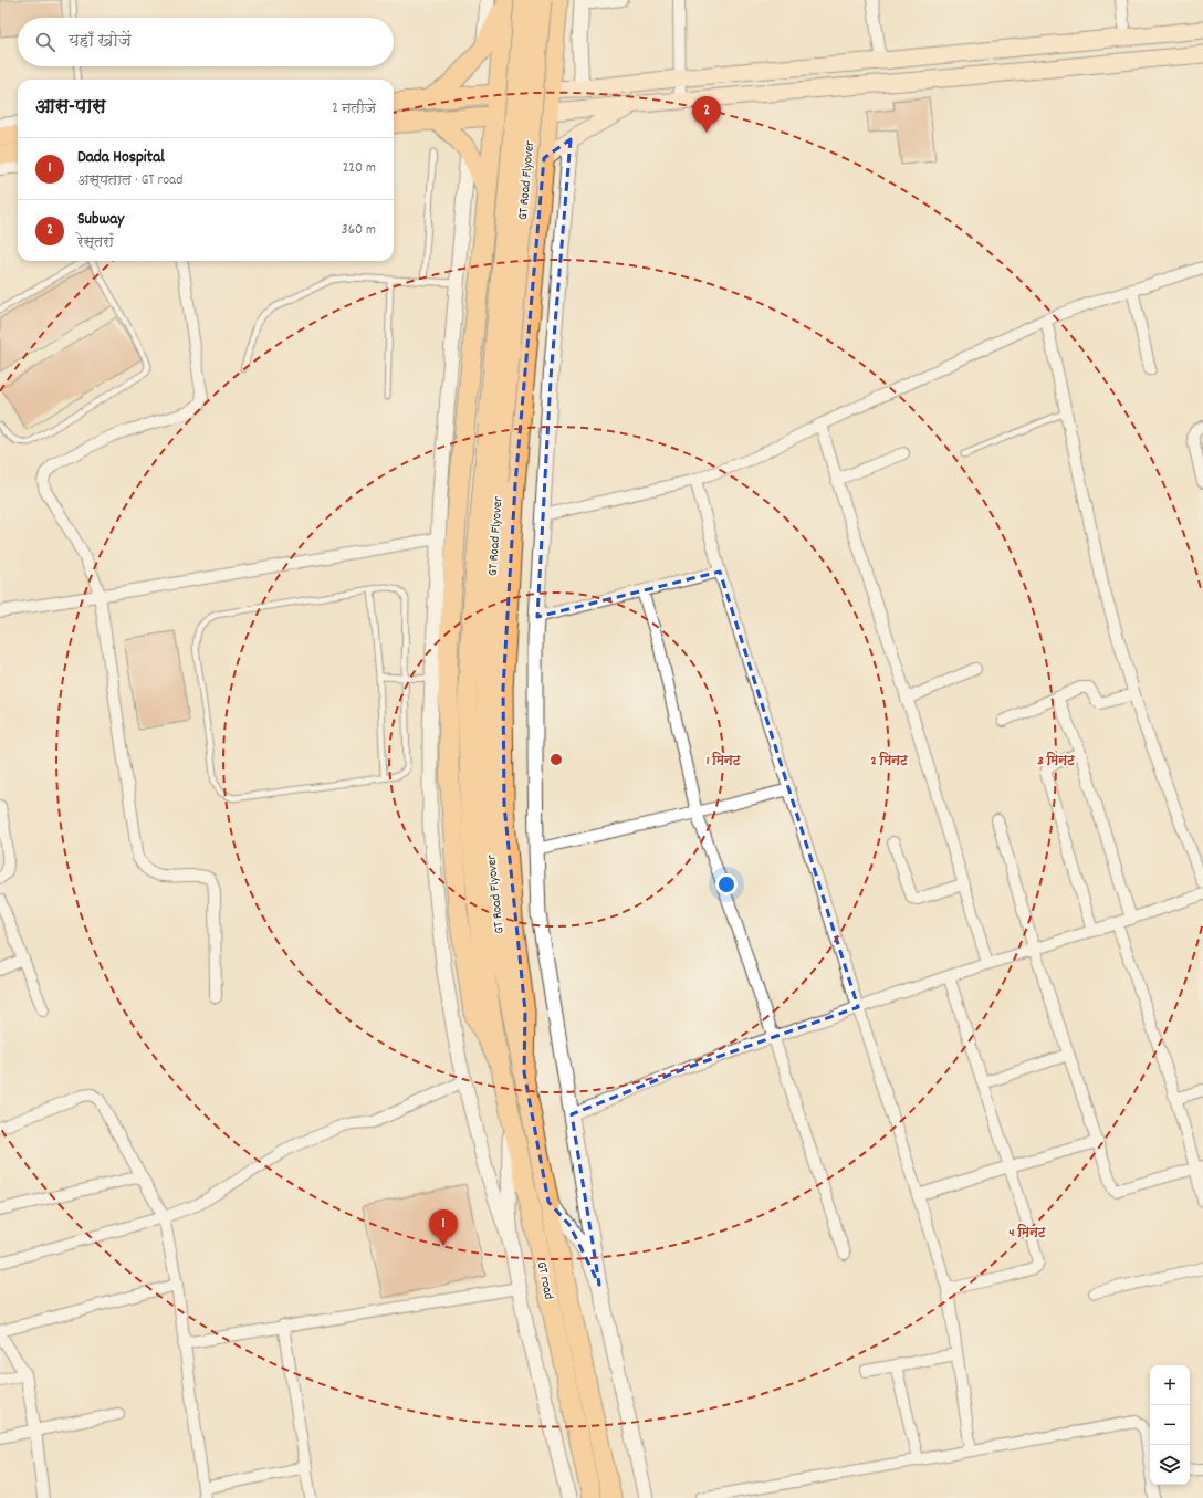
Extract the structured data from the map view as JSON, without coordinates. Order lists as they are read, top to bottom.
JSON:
{
  "streets": {
    "highway": ["GT Road Flyover", "GT road"]
  },
  "crossings": [
    ["GT Road Flyover", "GT road"]
  ],
  "page": {
    "search": "यहाँ खोजें",
    "heading": ["आस-पास", "2 नतीजे"],
    "pins": ["2", "1"],
    "list": [
      {
        "mark": "1",
        "name": "Dada Hospital",
        "note": "अस्पताल · GT road",
        "value": "220 m"
      },
      {
        "mark": "2",
        "name": "Subway",
        "note": "रेस्तराँ",
        "value": "360 m"
      }
    ],
    "map_buttons": ["+", "−"]
  },
  "rings": [
    "1 मिनट",
    "2 मिनट",
    "3 मिनट",
    "4 मिनट"
  ]
}
